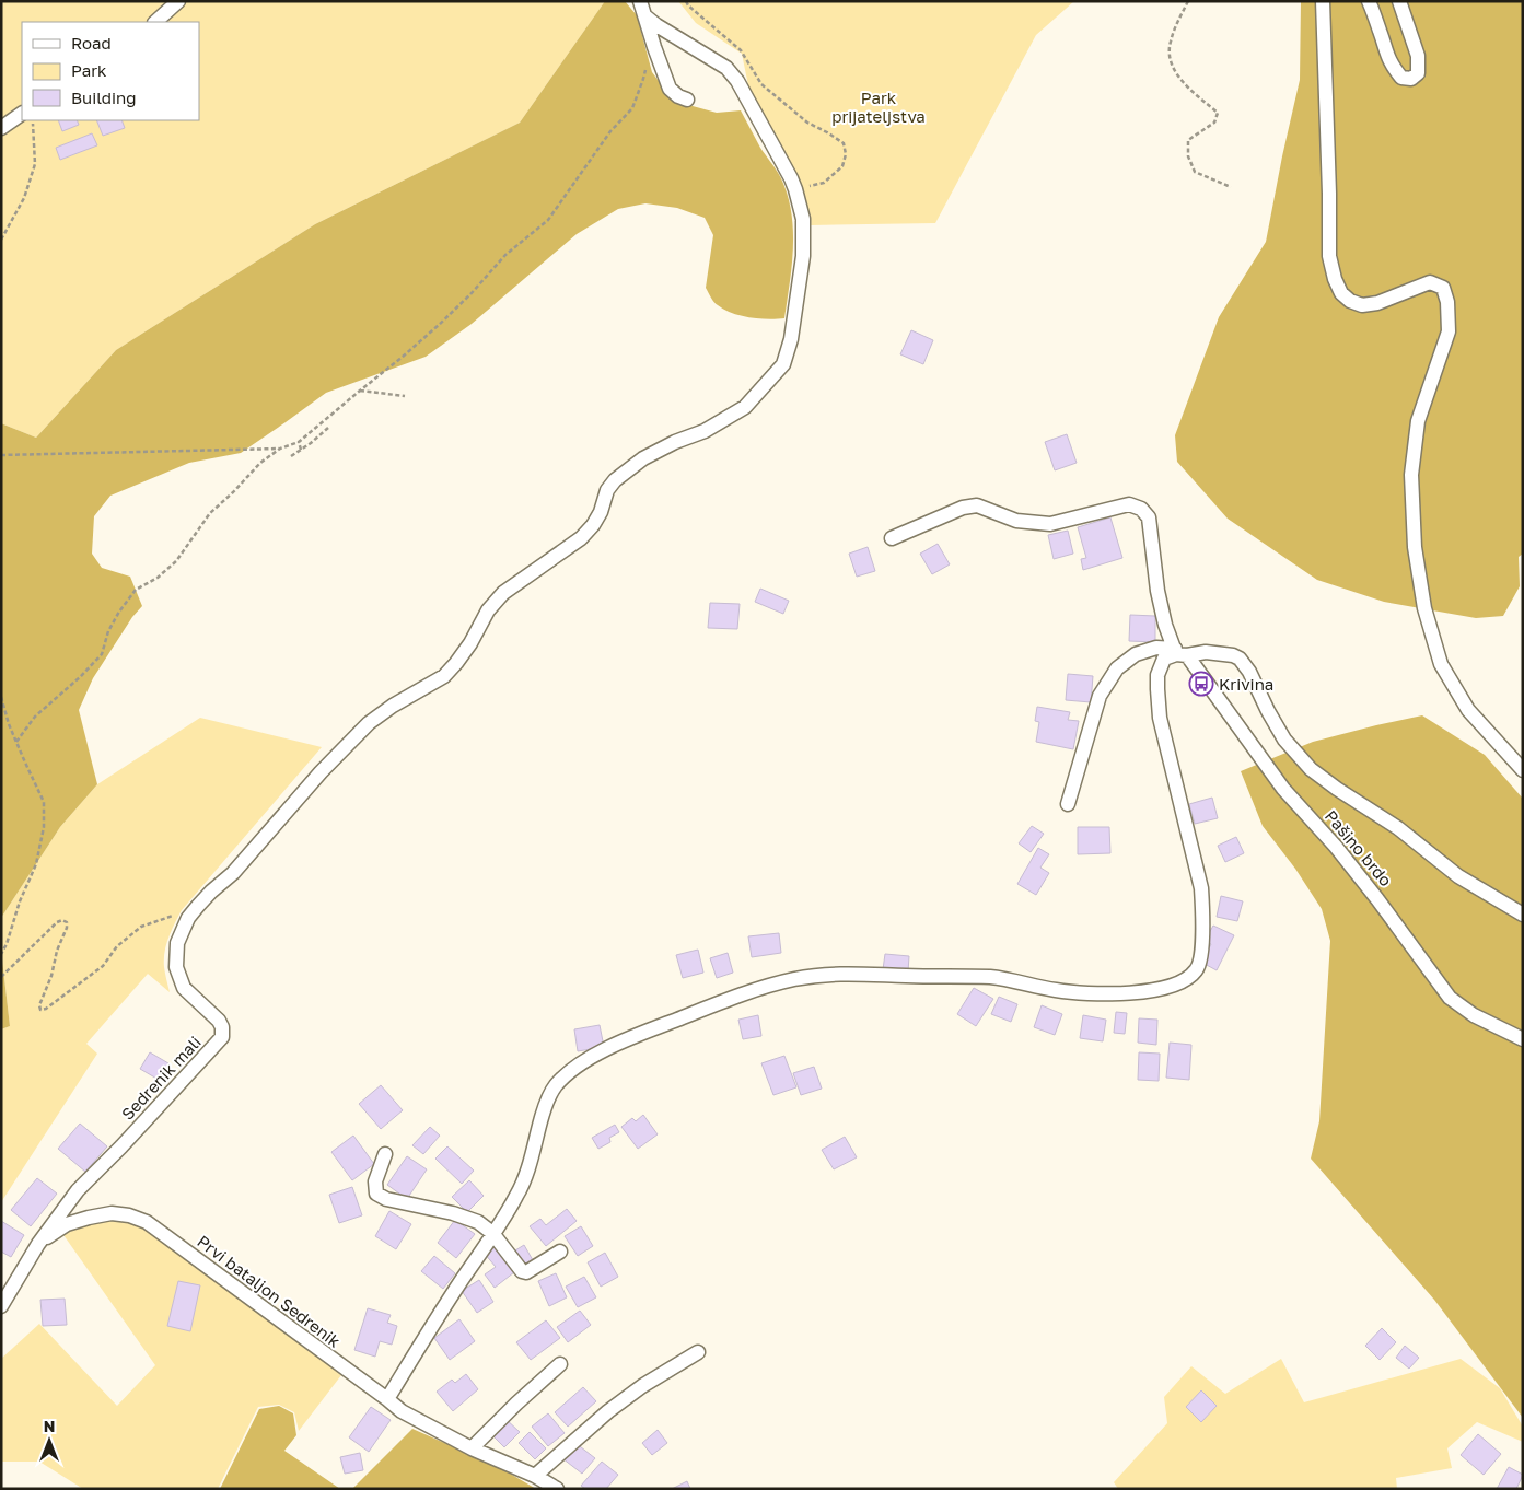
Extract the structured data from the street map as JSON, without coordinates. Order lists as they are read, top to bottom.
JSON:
{
  "streets": {
    "street": ["Pašino brdo", "Sedrenik mali", "Prvi bataljon Sedrenik"]
  },
  "crossings": [
    ["Sedrenik mali", "Prvi bataljon Sedrenik"]
  ],
  "parks": ["Park prijateljstva"],
  "places": {
    "bus stop": ["Krivina"]
  },
  "legend": ["Road", "Park", "Building"],
  "north": "top"
}
